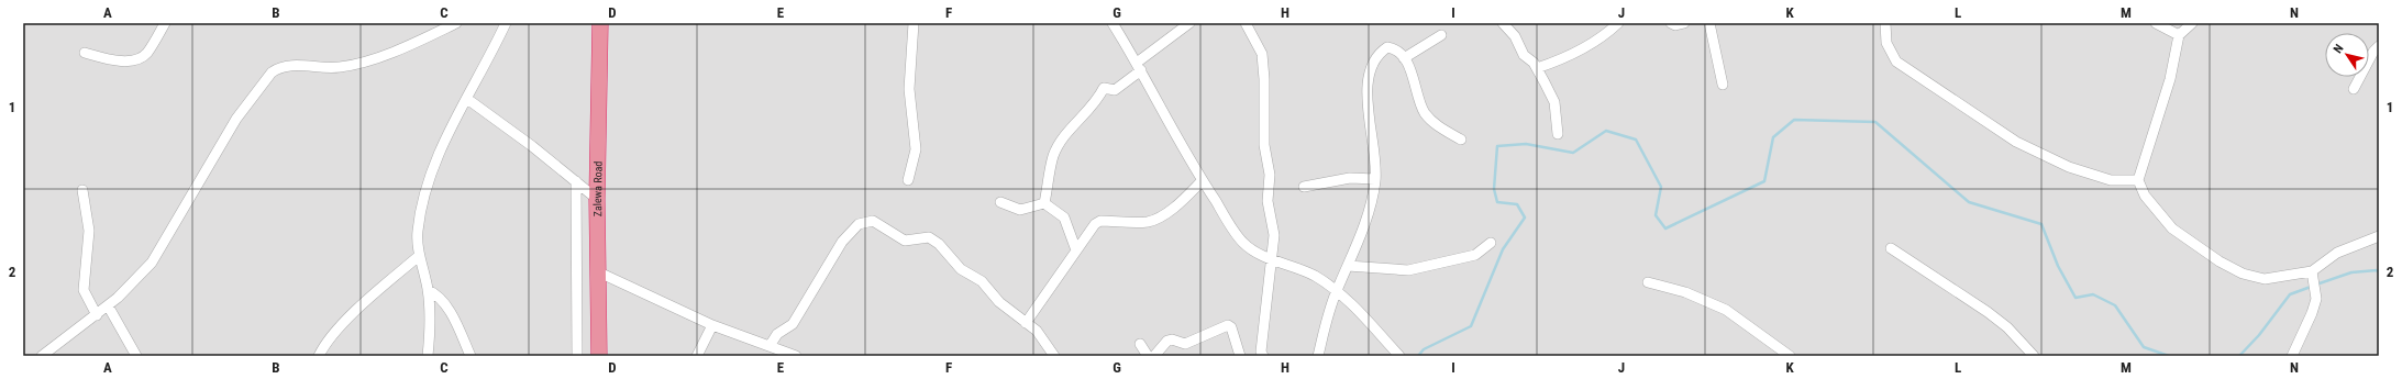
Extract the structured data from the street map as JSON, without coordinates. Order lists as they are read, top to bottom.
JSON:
{
  "streets": {
    "highway": ["Zalewa Road"]
  },
  "north": "top left",
  "grid": {
    "columns": [
      "A",
      "B",
      "C",
      "D",
      "E",
      "F",
      "G",
      "H",
      "I",
      "J",
      "K",
      "L",
      "M",
      "N"
    ],
    "rows": ["1", "2"]
  }
}
